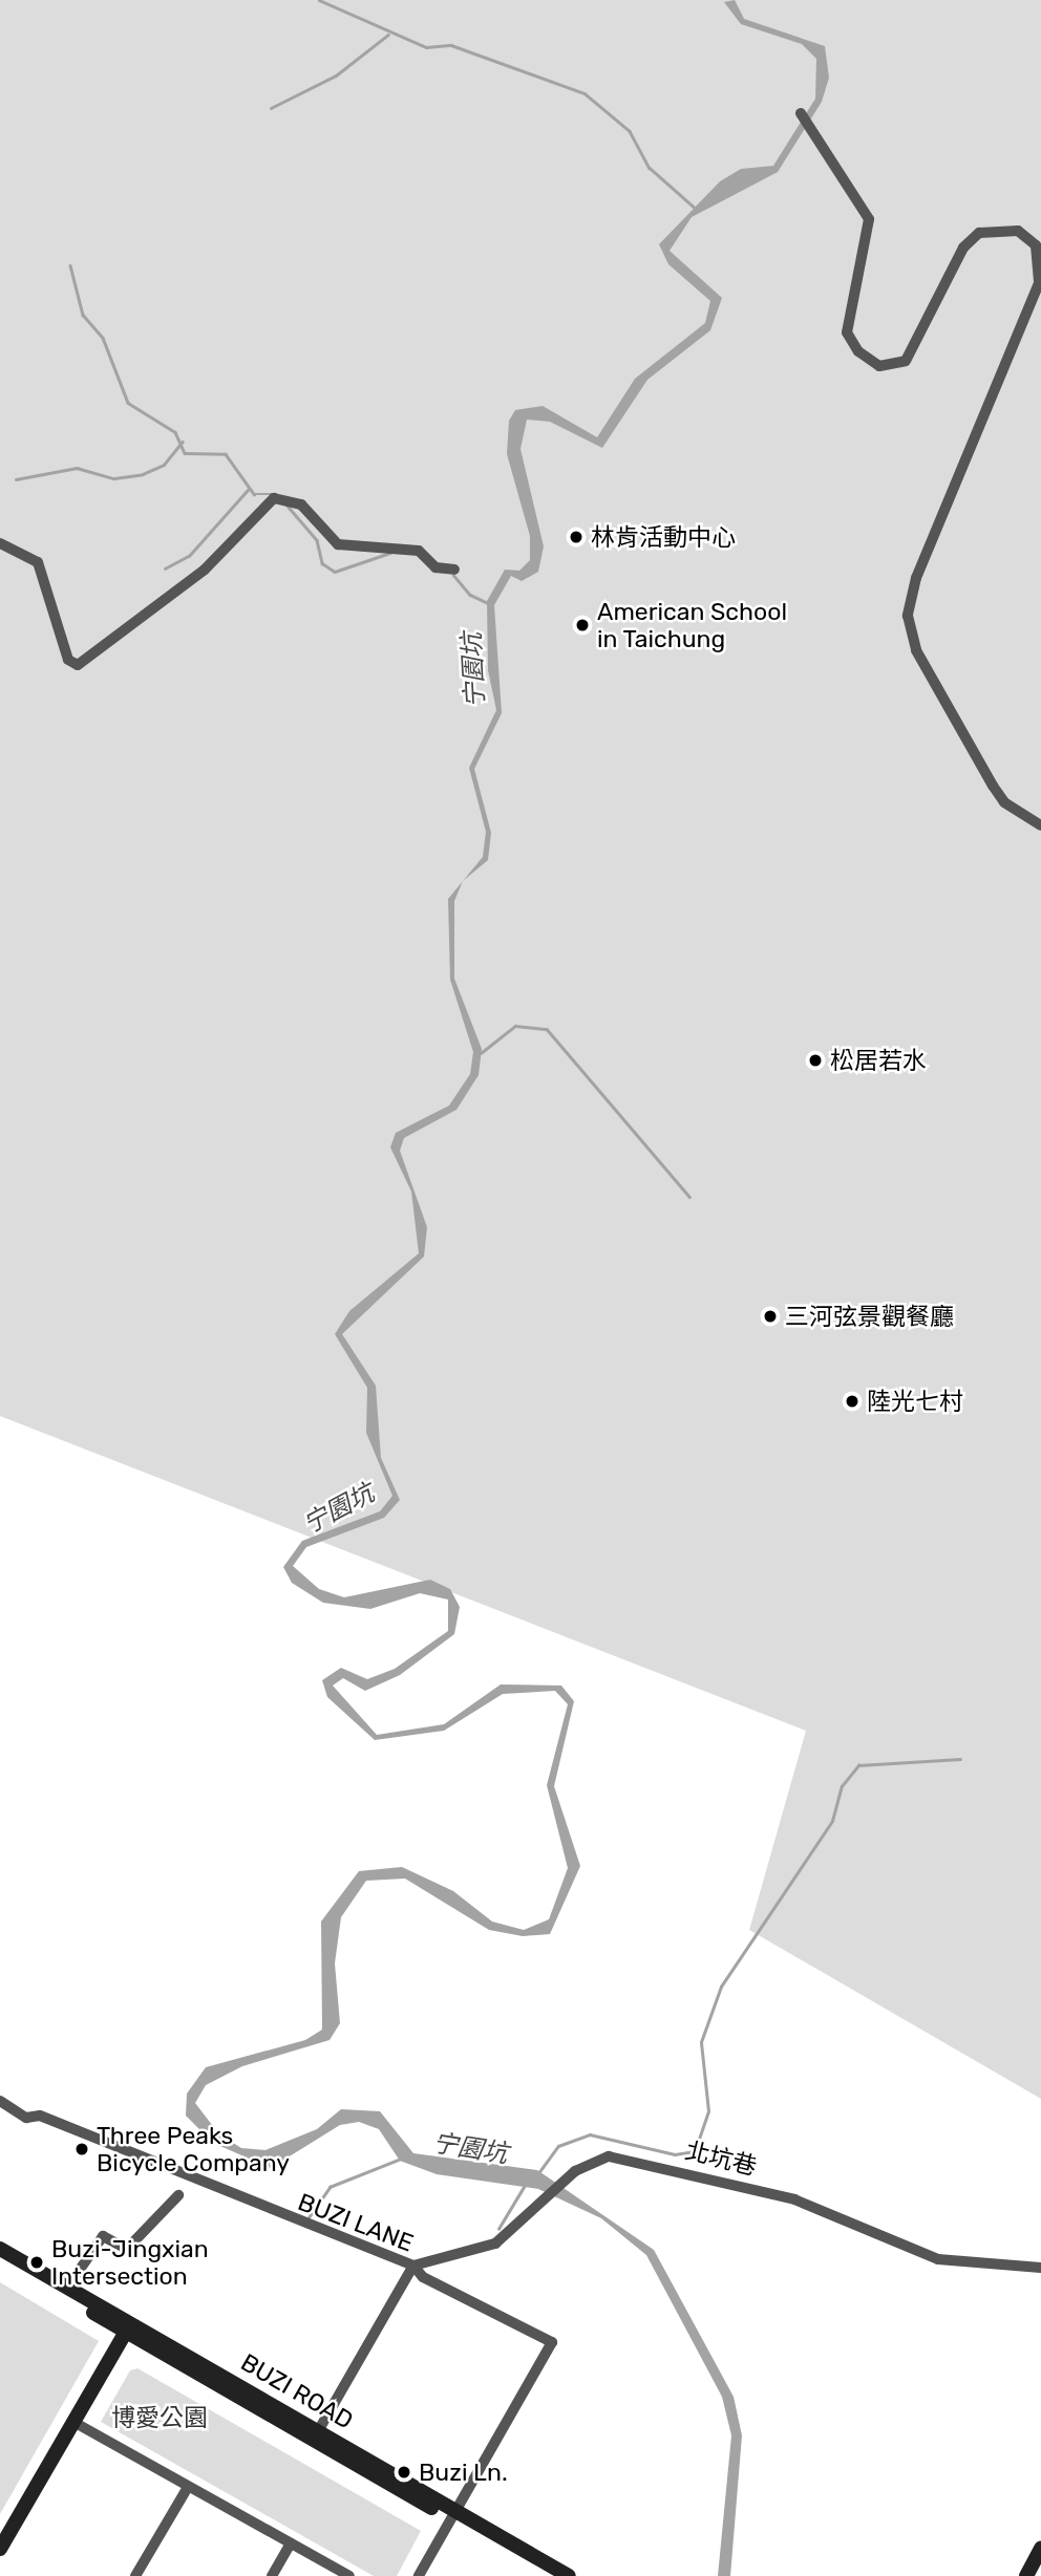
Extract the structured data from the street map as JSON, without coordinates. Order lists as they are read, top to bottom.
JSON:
{
  "streets": {
    "main road": ["BUZI ROAD"],
    "street": ["北坑巷", "BUZI LANE"]
  },
  "crossings": [
    ["北坑巷", "BUZI LANE"],
    ["BUZI LANE", "BUZI ROAD"]
  ],
  "water": ["宁園坑"],
  "parks": ["博愛公園"],
  "places": [
    "林肯活動中心",
    "American School in Taichung",
    "松居若水",
    "三河弦景觀餐廳",
    "陸光七村",
    "Three Peaks Bicycle Company",
    "Buzi-Jingxian Intersection",
    "Buzi Ln."
  ]
}
